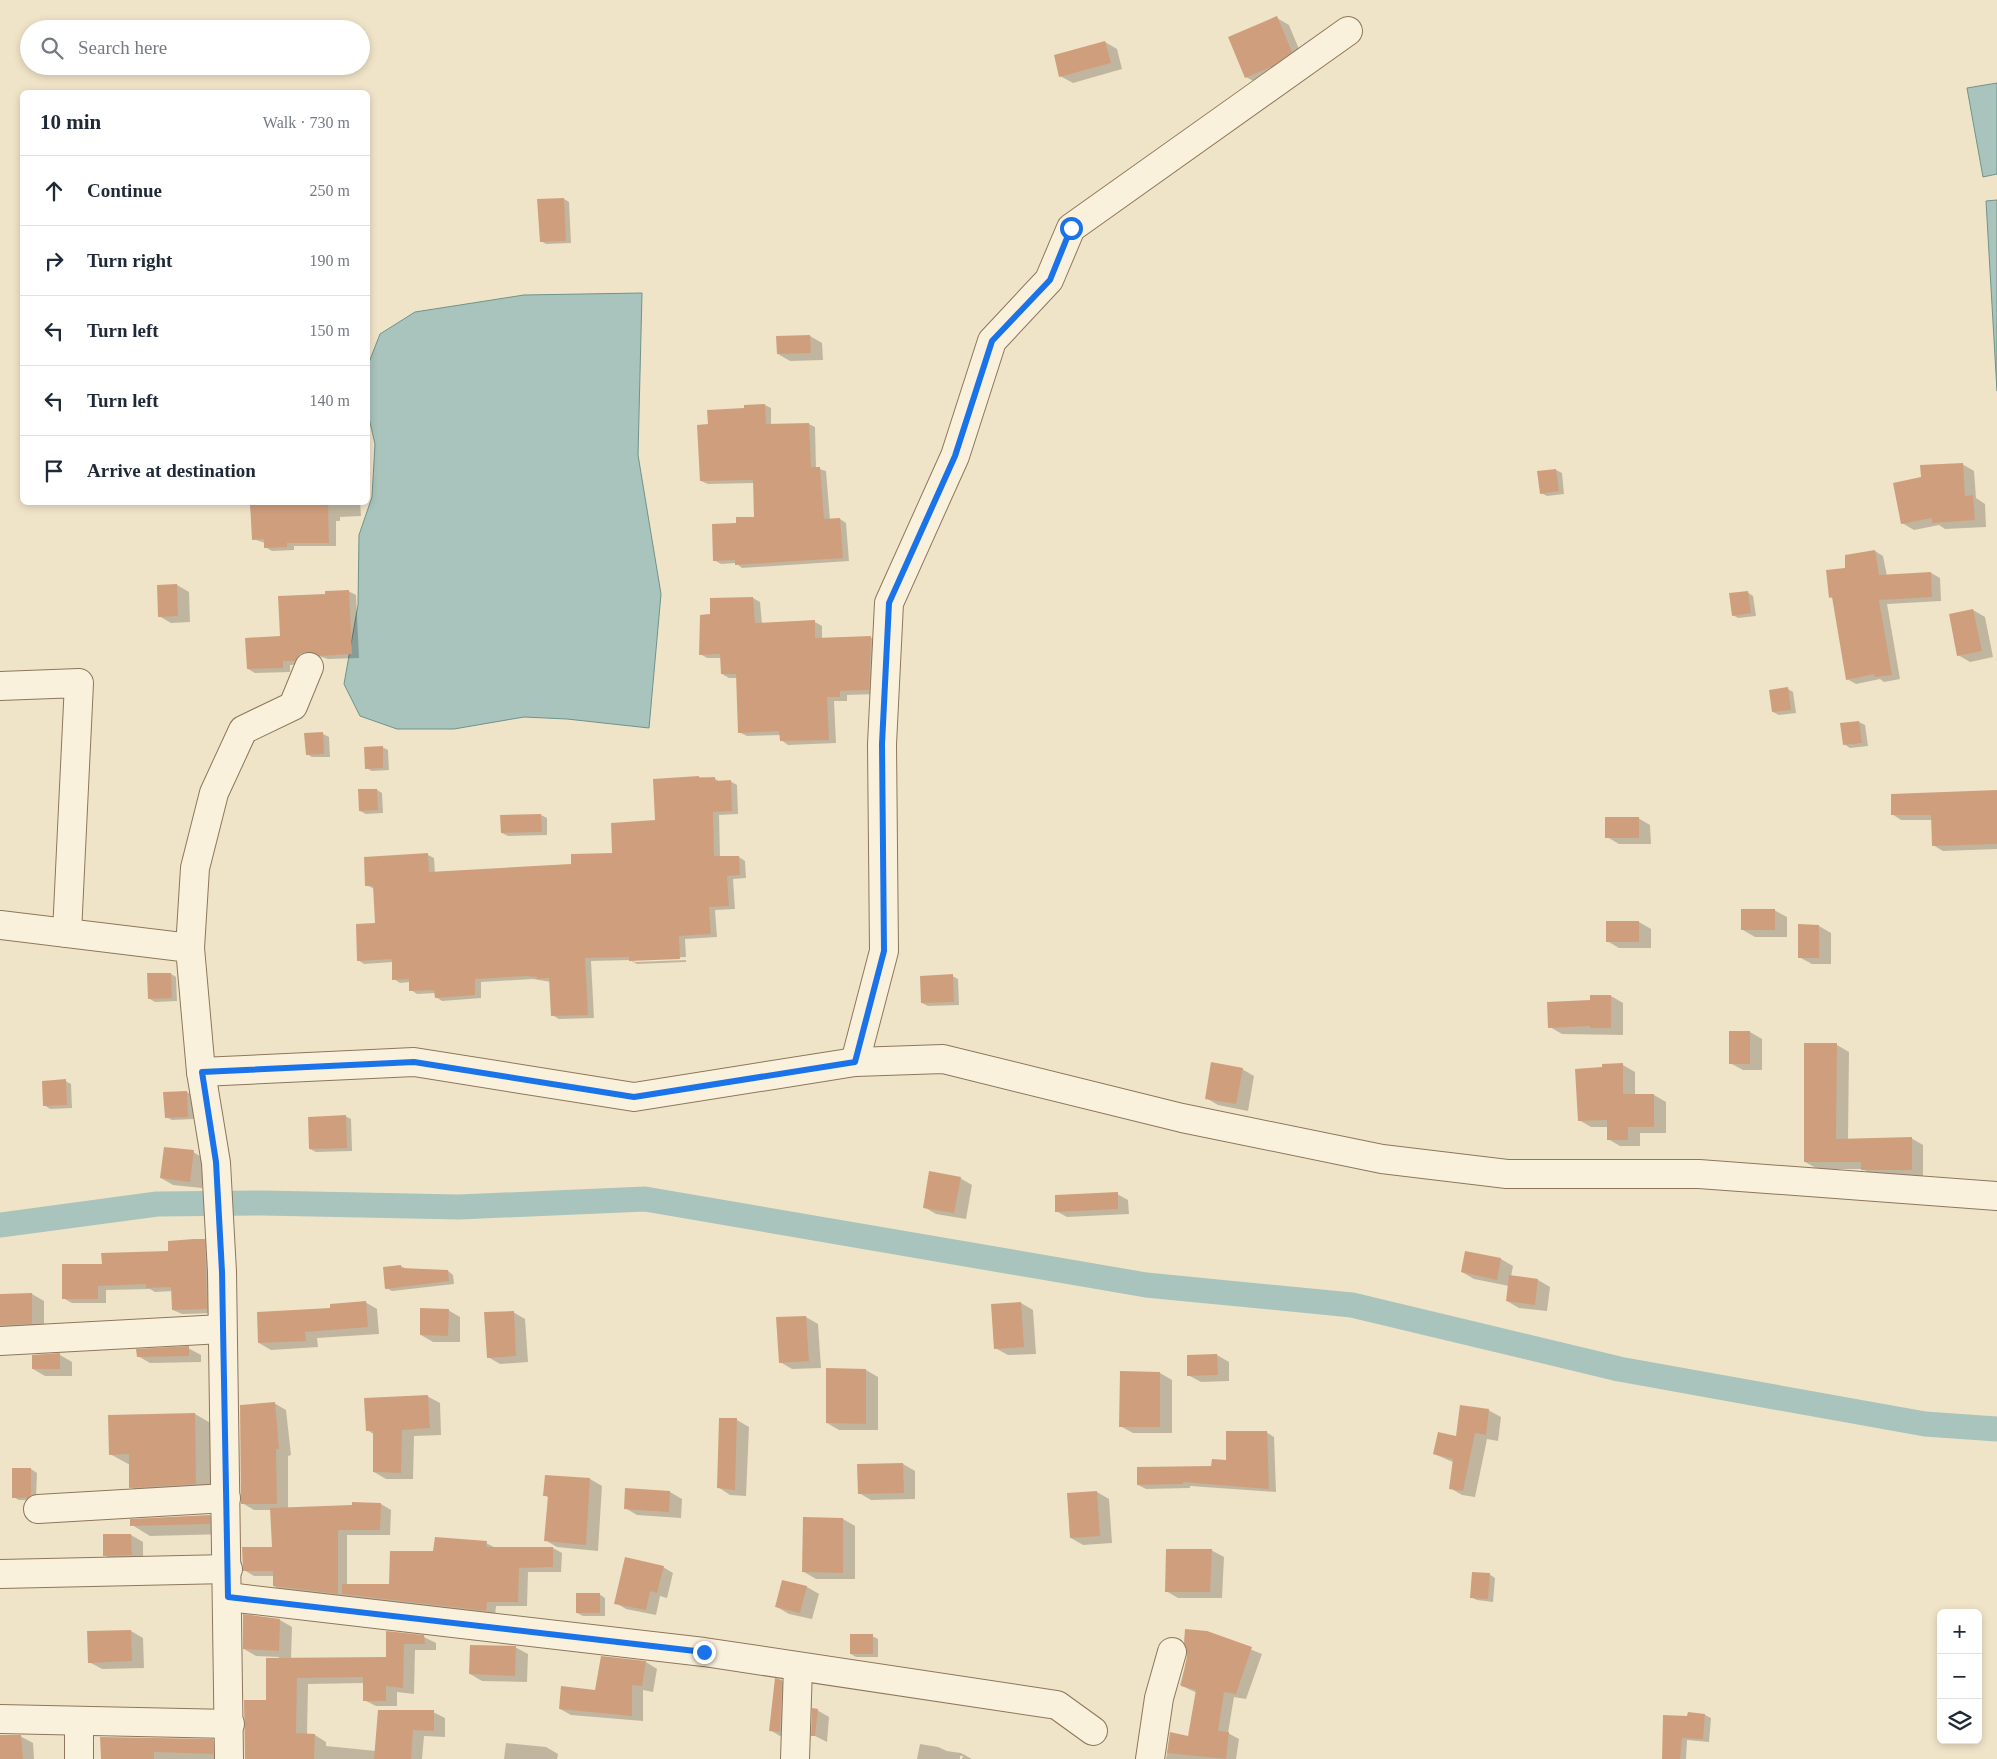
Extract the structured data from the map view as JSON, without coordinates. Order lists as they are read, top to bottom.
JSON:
{
  "page": {
    "search": "Search here",
    "heading": ["10 min", "Walk · 730 m"],
    "list": [
      ["Continue", "250 m"],
      ["Turn right", "190 m"],
      ["Turn left", "150 m"],
      ["Turn left", "140 m"],
      "Arrive at destination"
    ],
    "map_buttons": ["+", "−"]
  }
}
